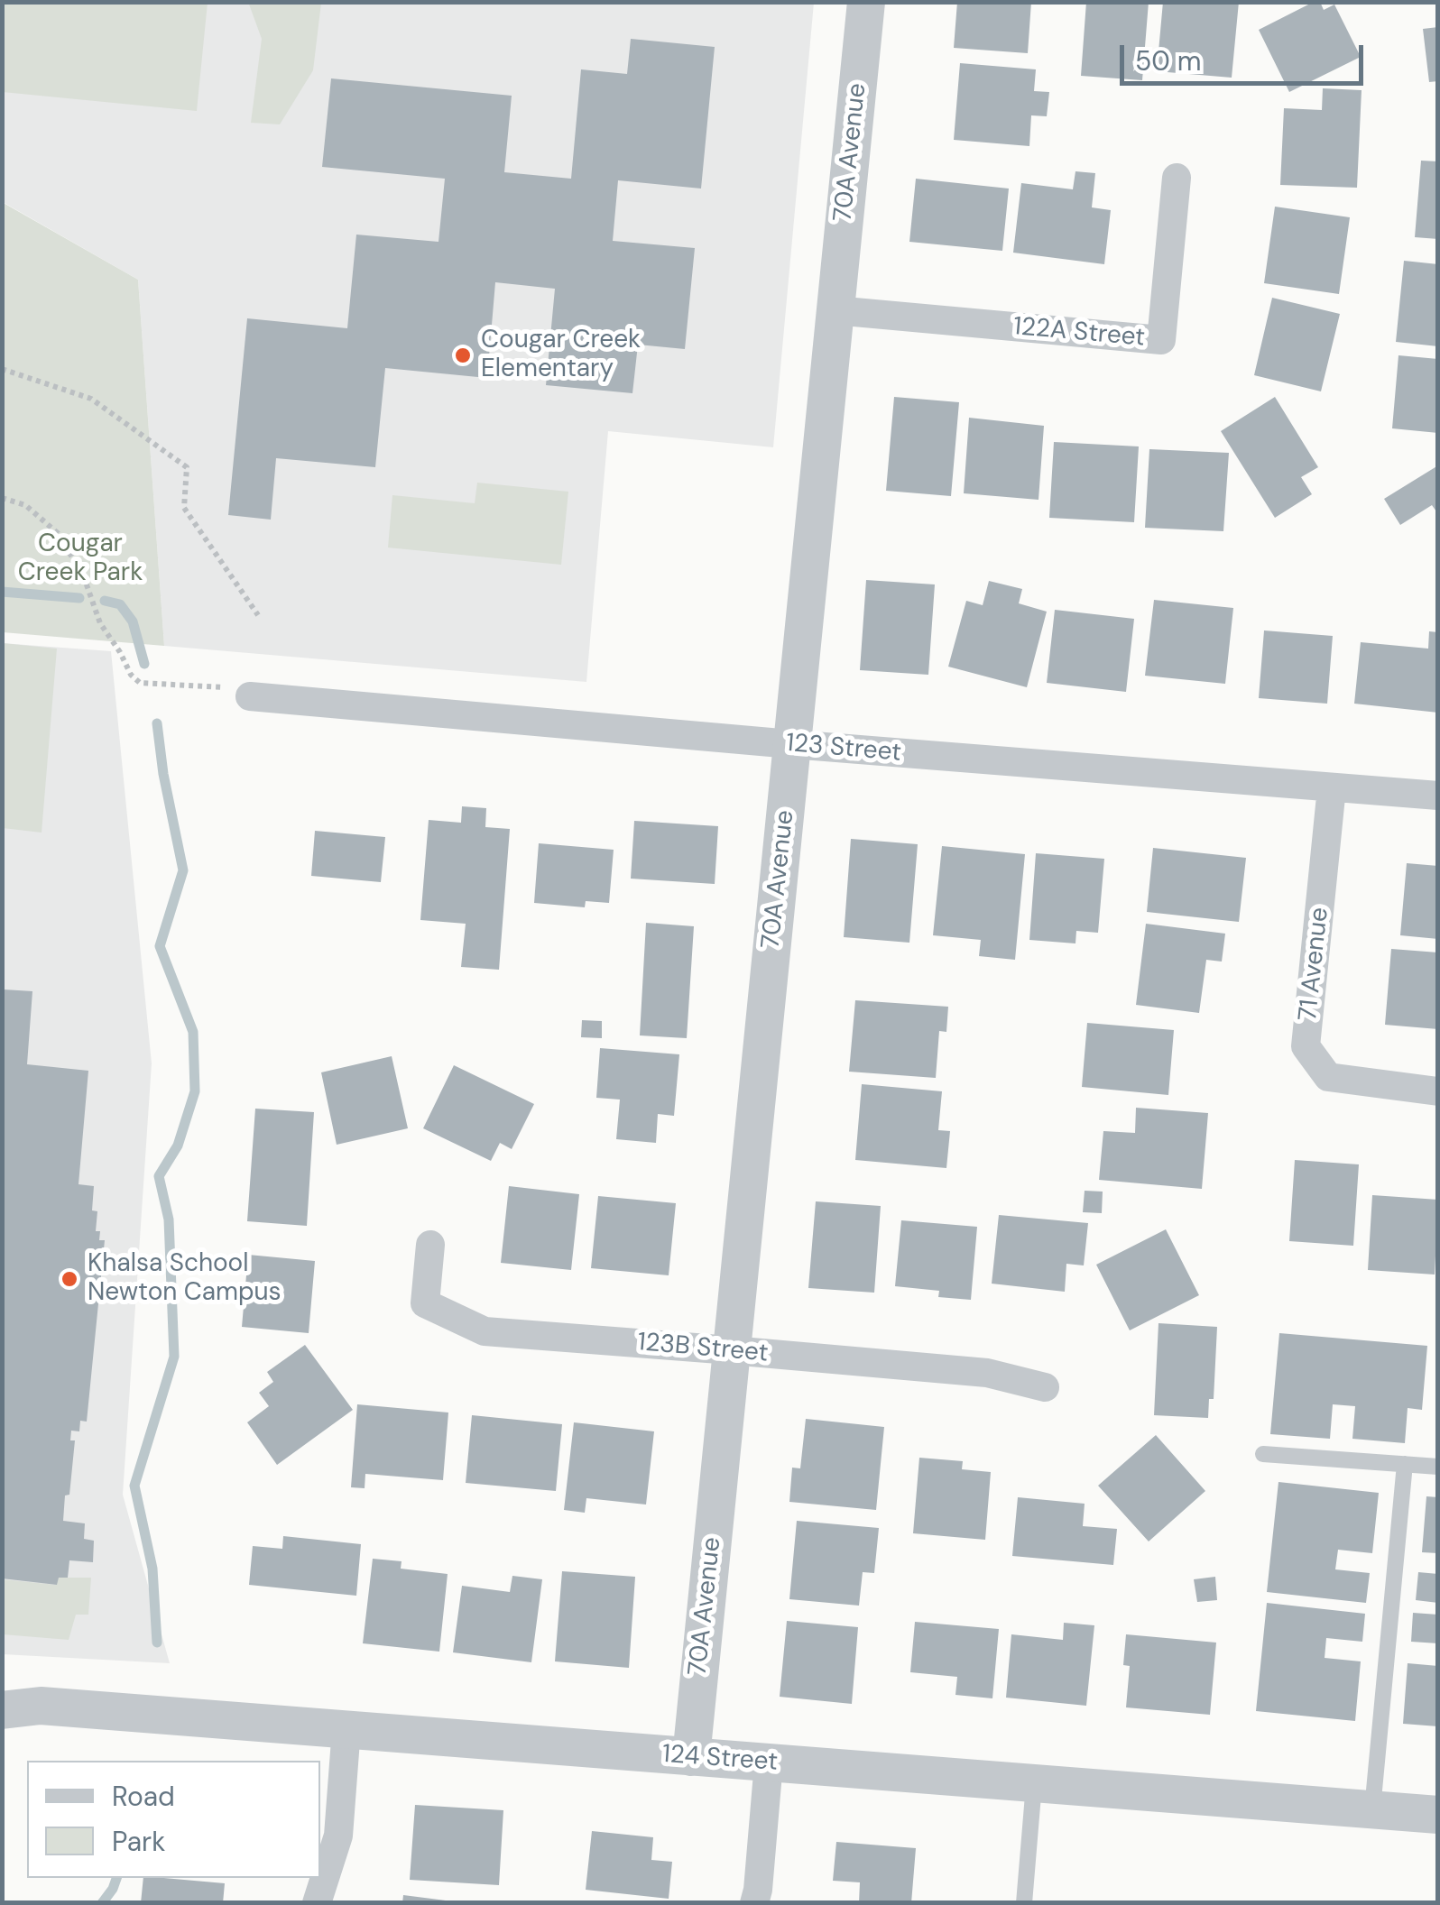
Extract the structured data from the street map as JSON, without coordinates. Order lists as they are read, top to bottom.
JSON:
{
  "streets": {
    "street": [
      "70A Avenue",
      "122A Street",
      "123 Street",
      "71 Avenue",
      "123B Street",
      "124 Street"
    ]
  },
  "crossings": [
    ["70A Avenue", "122A Street"],
    ["70A Avenue", "123 Street"],
    ["70A Avenue", "123B Street"],
    ["70A Avenue", "124 Street"],
    ["123 Street", "71 Avenue"]
  ],
  "parks": ["Cougar Creek Park"],
  "places": ["Cougar Creek Elementary", "Khalsa School Newton Campus"],
  "legend": ["Road", "Park"],
  "scale_bar": "50 m"
}
